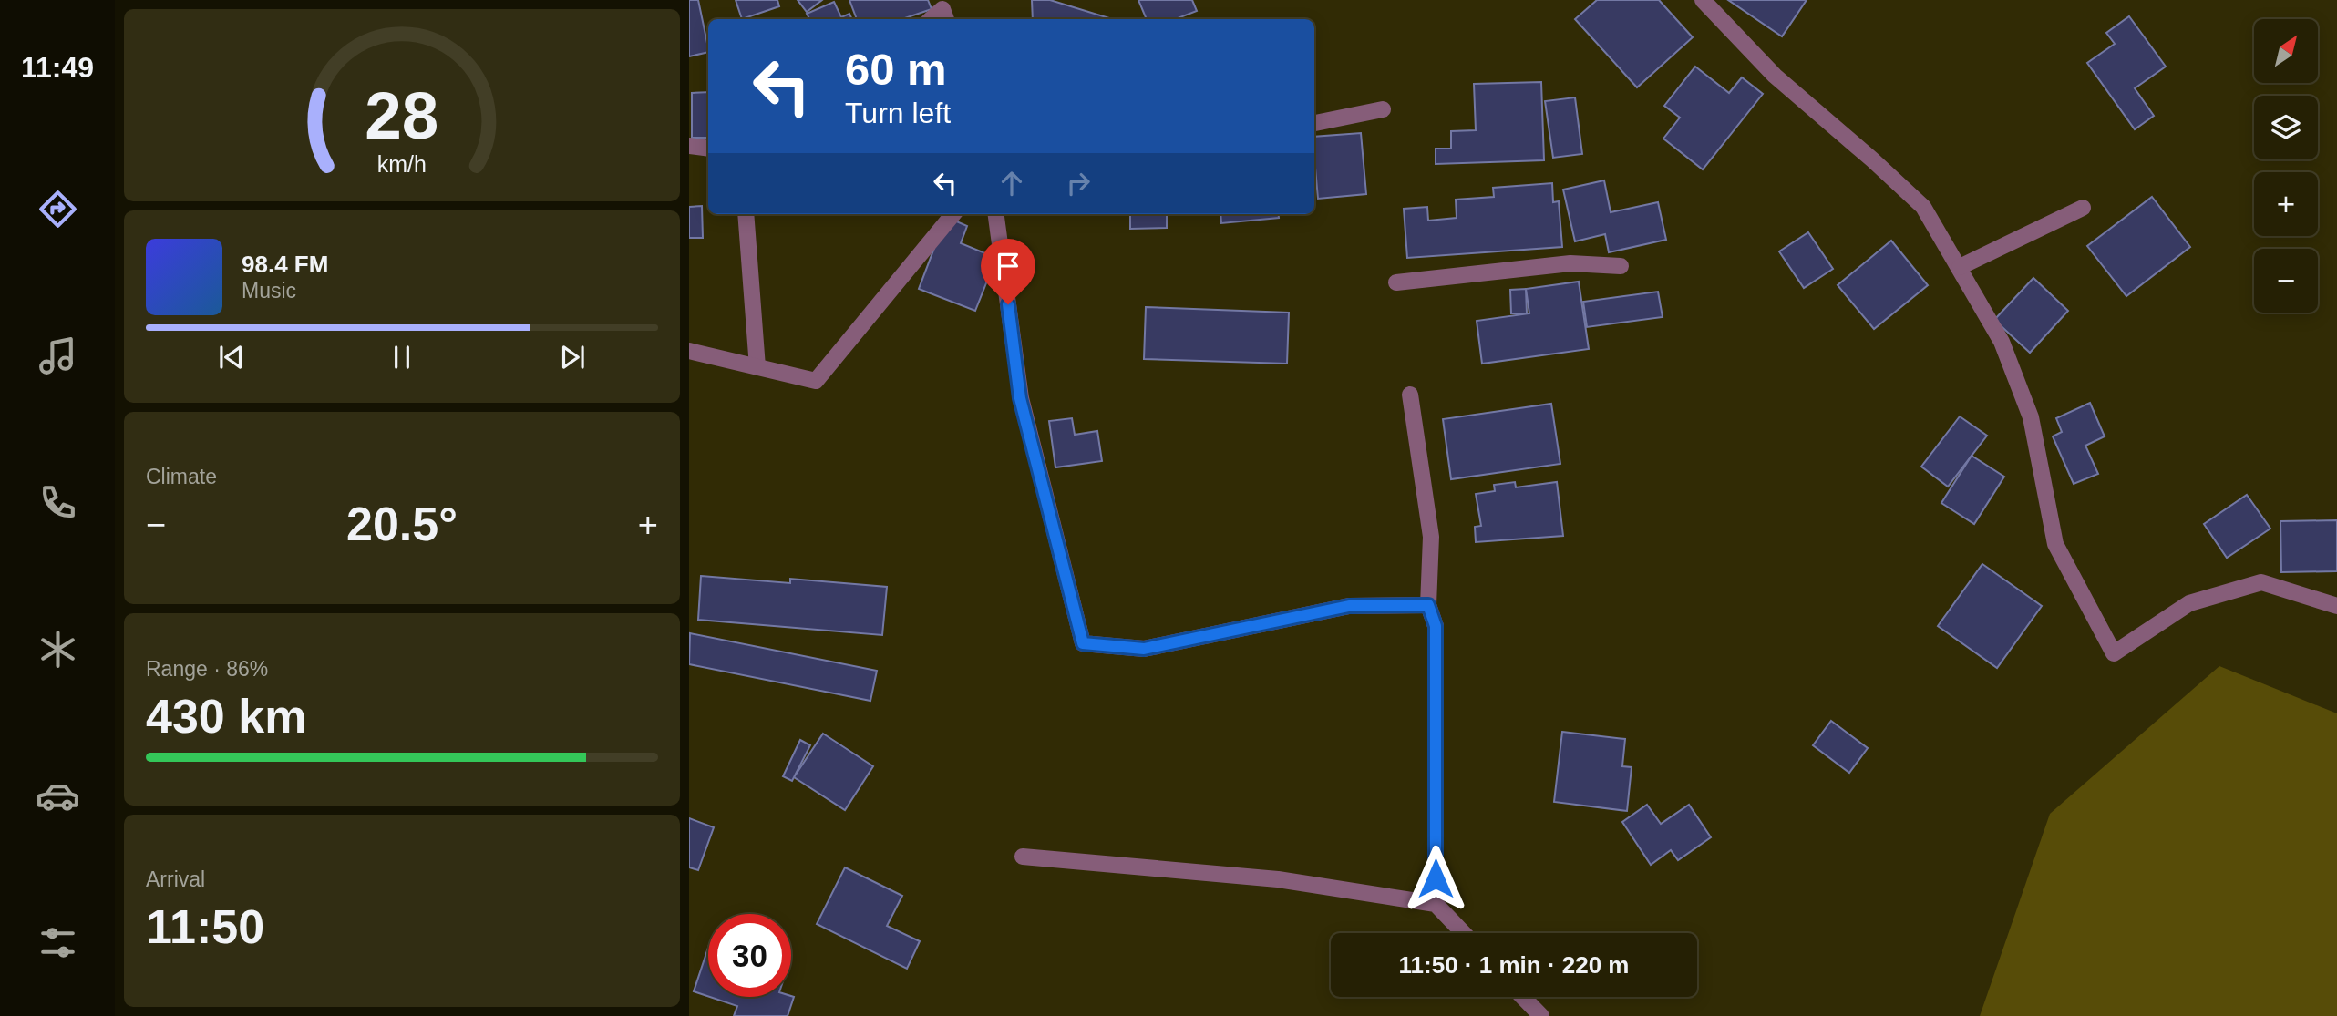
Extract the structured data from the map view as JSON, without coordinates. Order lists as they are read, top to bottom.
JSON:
{
  "north": "top right",
  "page": {
    "tabs": "11:49",
    "map_buttons": ["+", "−"],
    "turn": ["60 m", "Turn left"],
    "song": ["98.4 FM", "Music"],
    "tile": [
      "Climate",
      ["Range · 86%", "430 km"],
      ["Arrival", "11:50"]
    ],
    "heat": ["−", "20.5°", "+"],
    "limit": "30",
    "trip": "11:50 · 1 min · 220 m",
    "gauge": ["28", "km/h"]
  }
}
